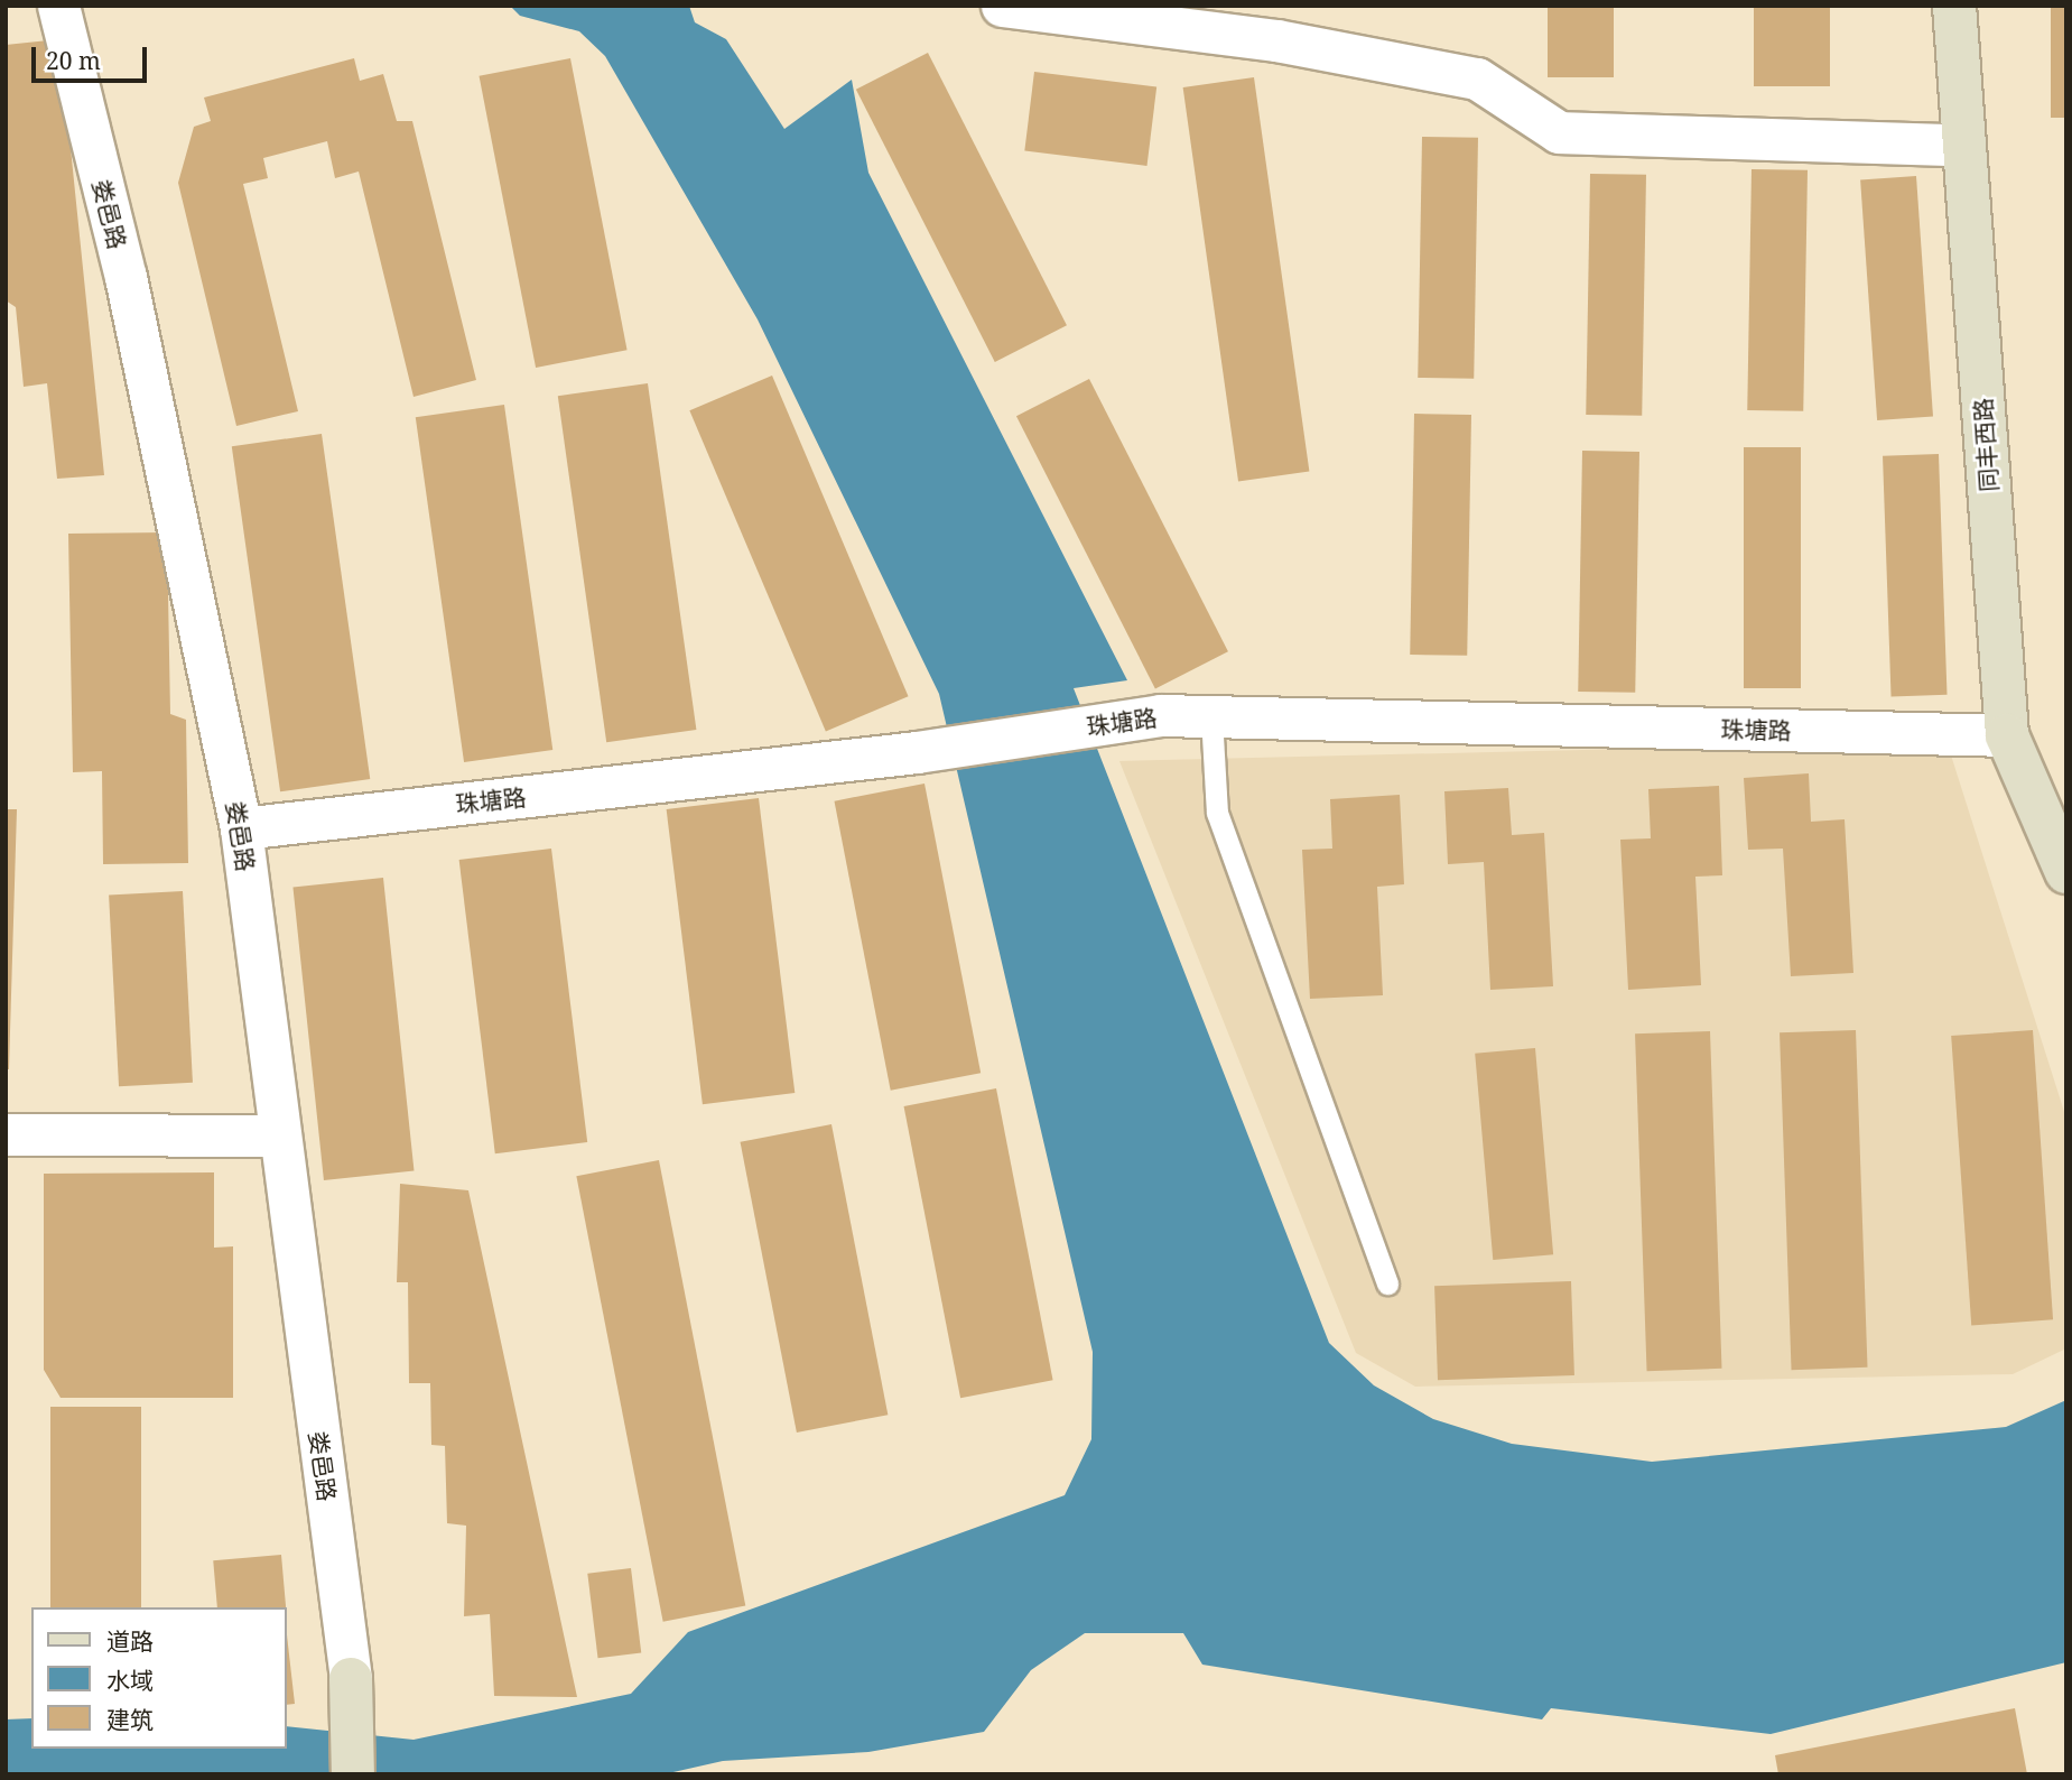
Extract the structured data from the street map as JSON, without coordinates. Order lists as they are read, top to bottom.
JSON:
{
  "streets": {
    "street": ["娄邑路", "同丰西路", "珠塘路"]
  },
  "crossings": [
    ["娄邑路", "珠塘路"],
    ["同丰西路", "珠塘路"]
  ],
  "legend": ["道路", "水域", "建筑"],
  "scale_bar": "20 m"
}
